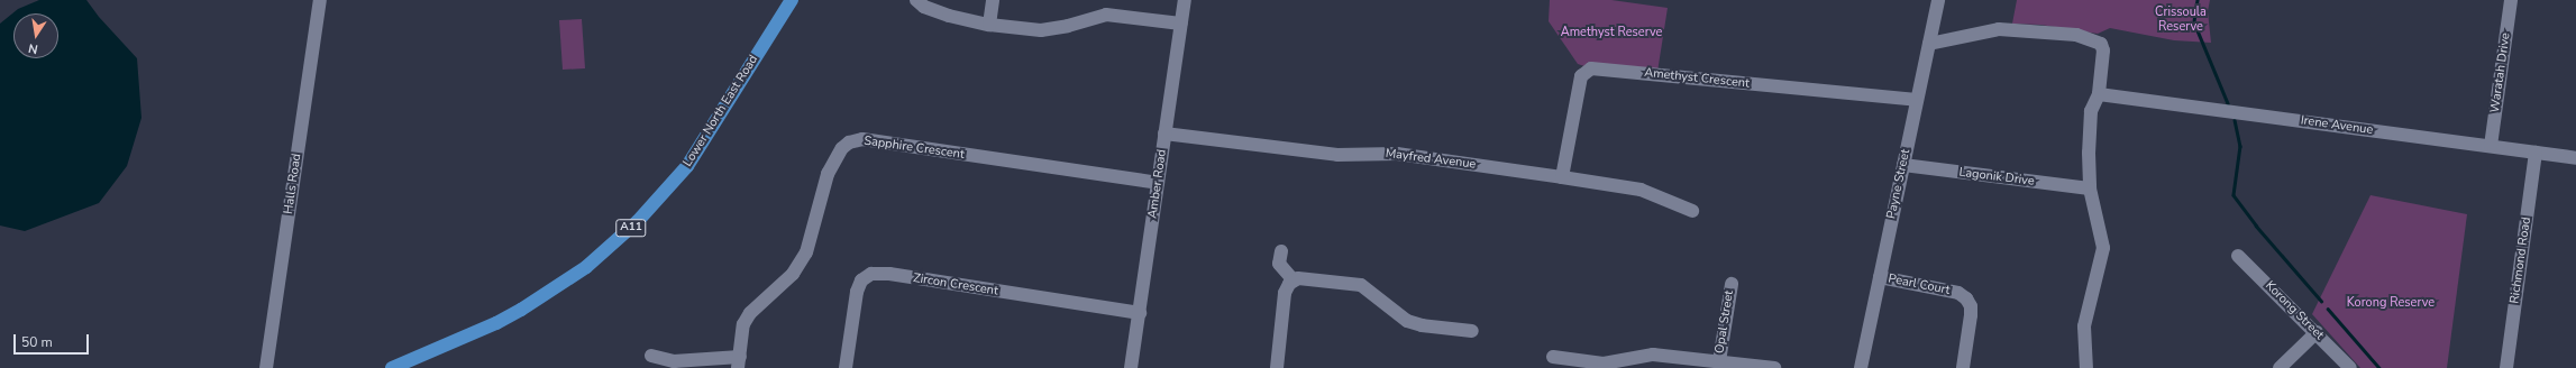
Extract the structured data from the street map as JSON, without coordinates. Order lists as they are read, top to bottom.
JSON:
{
  "streets": {
    "main road": ["Lower North East Road", "A11"],
    "street": [
      "Waratah Drive",
      "Amethyst Crescent",
      "Irene Avenue",
      "Sapphire Crescent",
      "Mayfred Avenue",
      "Lagonik Drive",
      "Halls Road",
      "Amber Road",
      "Payne Street",
      "Richmond Road",
      "Zircon Crescent",
      "Pearl Court",
      "Korong Street",
      "Opal Street"
    ]
  },
  "crossings": [
    ["Waratah Drive", "Irene Avenue"],
    ["Amethyst Crescent", "Mayfred Avenue"],
    ["Amethyst Crescent", "Payne Street"],
    ["Irene Avenue", "Richmond Road"],
    ["Sapphire Crescent", "Amber Road"],
    ["Mayfred Avenue", "Amber Road"],
    ["Lagonik Drive", "Payne Street"],
    ["Amber Road", "Zircon Crescent"],
    ["Payne Street", "Pearl Court"]
  ],
  "parks": ["Crissoula Reserve", "Amethyst Reserve", "Korong Reserve"],
  "scale_bar": "50 m",
  "north": "bottom"
}
